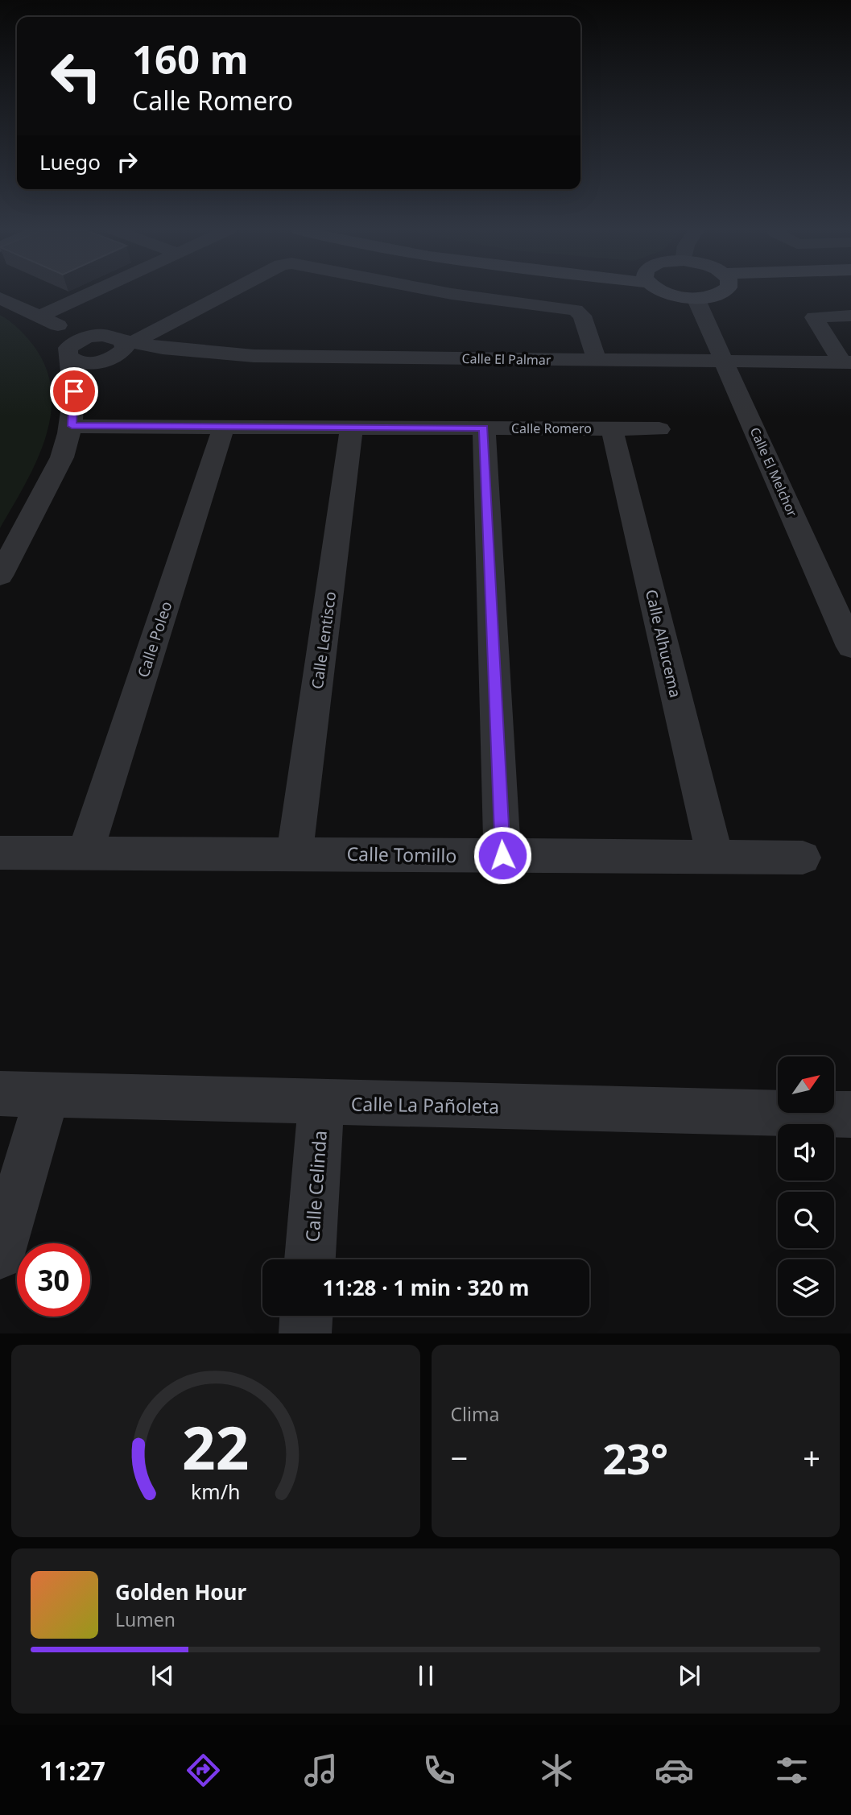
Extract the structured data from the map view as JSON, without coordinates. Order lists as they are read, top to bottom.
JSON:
{
  "streets": {
    "street": [
      "Calle El Palmar",
      "Calle Romero",
      "Calle El Melchor",
      "Calle Poleo",
      "Calle Lentisco",
      "Calle Alhucema",
      "Calle Tomillo",
      "Calle La Pañoleta",
      "Calle Celinda"
    ]
  },
  "crossings": [
    ["Calle El Palmar", "Calle El Melchor"],
    ["Calle Romero", "Calle Poleo"],
    ["Calle Romero", "Calle Lentisco"],
    ["Calle Romero", "Calle Alhucema"],
    ["Calle Poleo", "Calle Tomillo"],
    ["Calle Lentisco", "Calle Tomillo"],
    ["Calle Alhucema", "Calle Tomillo"],
    ["Calle La Pañoleta", "Calle Celinda"]
  ],
  "north": "top right",
  "page": {
    "turn": ["160 m", "Calle Romero"],
    "then": "Luego",
    "limit": "30",
    "trip": "11:28 · 1 min · 320 m",
    "tile": "Clima",
    "heat": ["−", "23°", "+"],
    "song": ["Golden Hour", "Lumen"],
    "tabs": "11:27",
    "gauge": ["22", "km/h"]
  }
}
